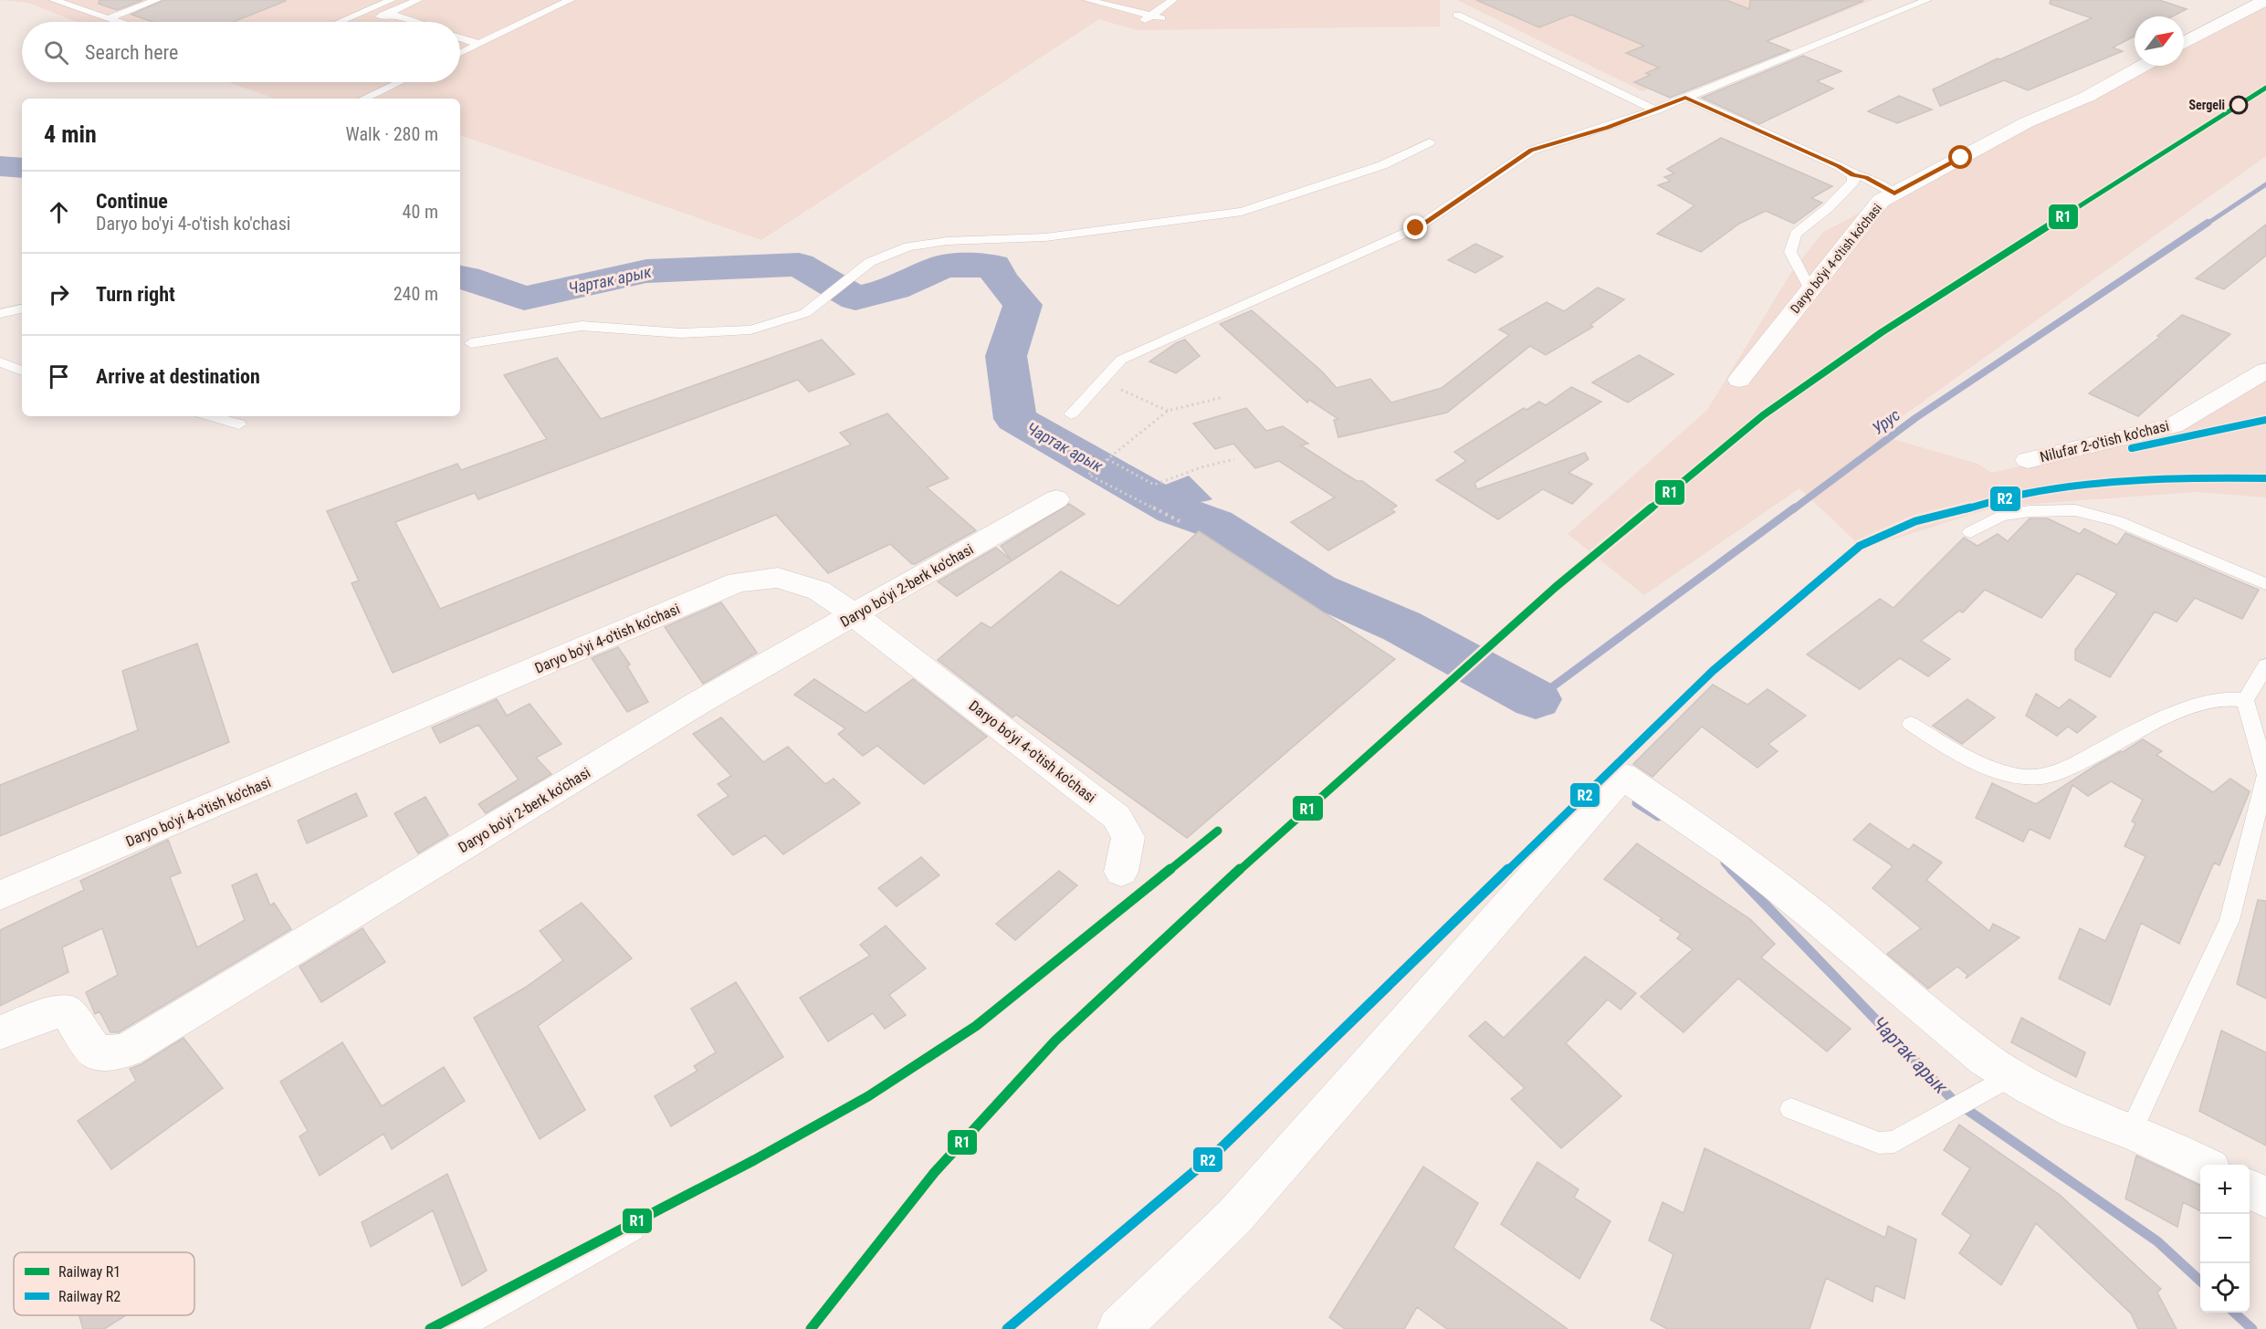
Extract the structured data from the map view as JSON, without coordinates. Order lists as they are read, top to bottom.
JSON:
{
  "streets": {
    "street": ["Daryo bo'yi 4-o'tish ko'chasi", "Nilufar 2-o'tish ko'chasi", "Daryo bo'yi 2-berk ko'chasi"]
  },
  "crossings": [
    ["Daryo bo'yi 4-o'tish ko'chasi", "Daryo bo'yi 2-berk ko'chasi"]
  ],
  "water": ["Чартак арык", "Урус"],
  "places": ["Sergeli"],
  "lines": ["rail line R1", "rail line R2"],
  "legend": ["Railway R1", "Railway R2"],
  "north": "top right",
  "page": {
    "search": "Search here",
    "heading": ["4 min", "Walk · 280 m"],
    "list": [
      ["Continue", "Daryo bo'yi 4-o'tish ko'chasi", "40 m"],
      ["Turn right", "240 m"],
      "Arrive at destination"
    ],
    "map_buttons": ["+", "−"]
  }
}
